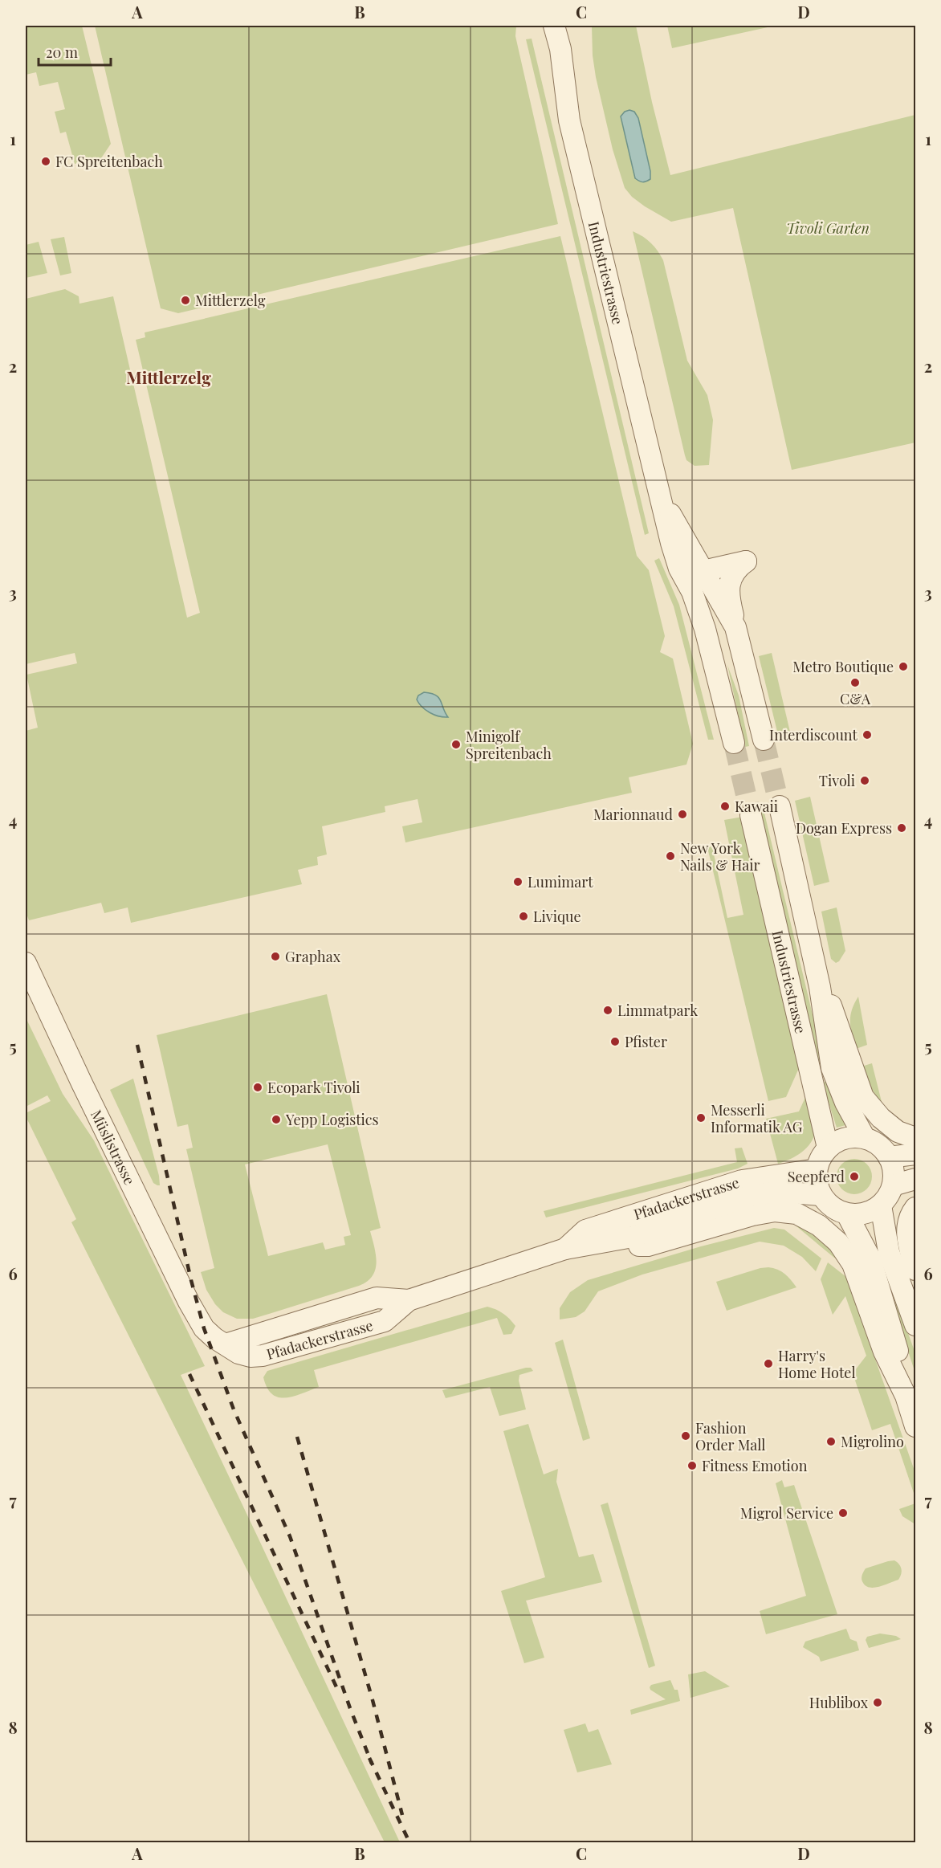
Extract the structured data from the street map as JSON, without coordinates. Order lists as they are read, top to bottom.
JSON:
{
  "streets": {
    "street": ["Industriestrasse", "Müslistrasse", "Pfadackerstrasse"]
  },
  "crossings": [
    ["Industriestrasse", "Pfadackerstrasse"],
    ["Müslistrasse", "Pfadackerstrasse"]
  ],
  "districts": ["Mittlerzelg"],
  "parks": ["Tivoli Garten"],
  "places": [
    "FC Spreitenbach",
    "Mittlerzelg",
    "Metro Boutique",
    "C&A",
    "Interdiscount",
    "Minigolf Spreitenbach",
    "Tivoli",
    "Kawaii",
    "Marionnaud",
    "Dogan Express",
    "New York Nails & Hair",
    "Lumimart",
    "Livique",
    "Graphax",
    "Limmatpark",
    "Pfister",
    "Ecopark Tivoli",
    "Messerli Informatik AG",
    "Yepp Logistics",
    "Seepferd",
    "Harry's Home Hotel",
    "Fashion Order Mall",
    "Migrolino",
    "Fitness Emotion",
    "Migrol Service",
    "Hublibox"
  ],
  "scale_bar": "20 m",
  "grid": {
    "columns": [
      "A",
      "B",
      "C",
      "D"
    ],
    "rows": [
      "1",
      "2",
      "3",
      "4",
      "5",
      "6",
      "7",
      "8"
    ]
  }
}
